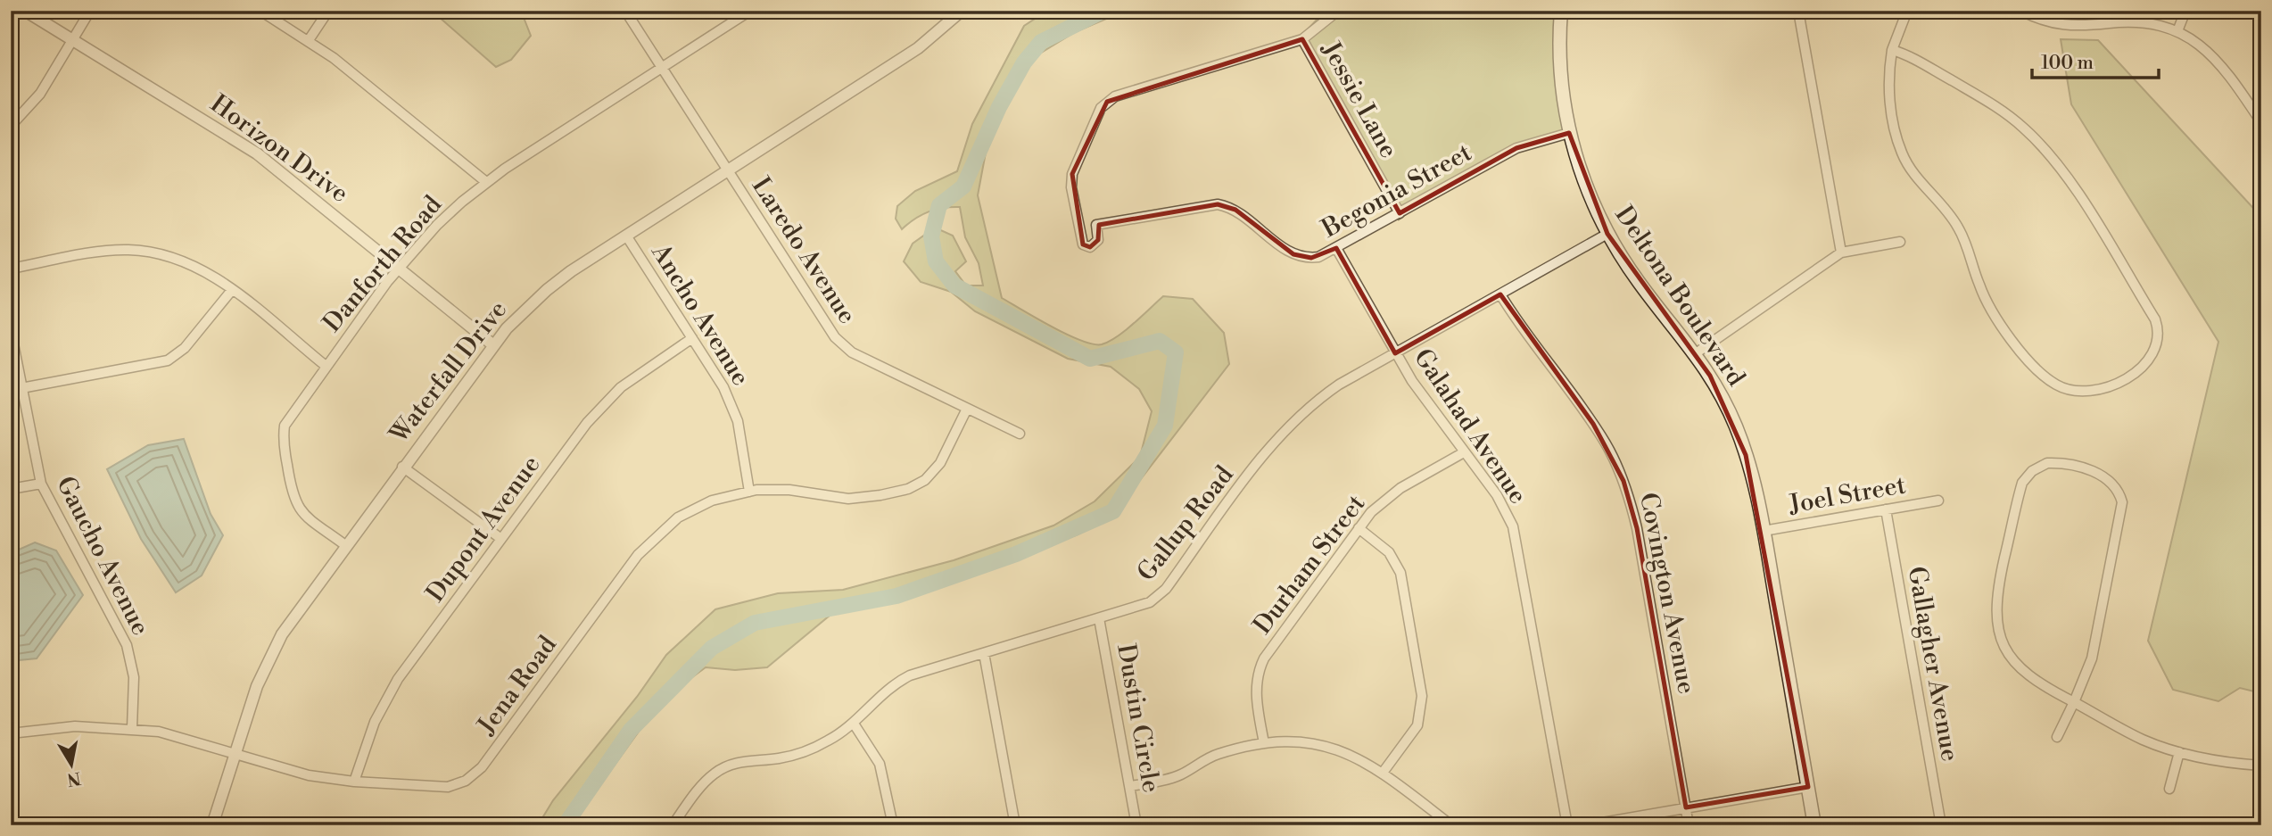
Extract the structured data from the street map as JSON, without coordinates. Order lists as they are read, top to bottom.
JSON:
{
  "streets": {
    "main road": ["Deltona Boulevard"],
    "street": [
      "Jessie Lane",
      "Horizon Drive",
      "Begonia Street",
      "Laredo Avenue",
      "Danforth Road",
      "Ancho Avenue",
      "Waterfall Drive",
      "Galahad Avenue",
      "Joel Street",
      "Gallup Road",
      "Dupont Avenue",
      "Gaucho Avenue",
      "Durham Street",
      "Covington Avenue",
      "Gallagher Avenue",
      "Jena Road",
      "Dustin Circle"
    ]
  },
  "crossings": [
    ["Jessie Lane", "Begonia Street"],
    ["Horizon Drive", "Danforth Road"],
    ["Horizon Drive", "Waterfall Drive"],
    ["Begonia Street", "Deltona Boulevard"],
    ["Begonia Street", "Galahad Avenue"],
    ["Laredo Avenue", "Danforth Road"],
    ["Laredo Avenue", "Waterfall Drive"],
    ["Laredo Avenue", "Jena Road"],
    ["Danforth Road", "Waterfall Drive"],
    ["Deltona Boulevard", "Joel Street"],
    ["Deltona Boulevard", "Gallup Road"],
    ["Ancho Avenue", "Waterfall Drive"],
    ["Ancho Avenue", "Dupont Avenue"],
    ["Ancho Avenue", "Jena Road"],
    ["Waterfall Drive", "Jena Road"],
    ["Galahad Avenue", "Gallup Road"],
    ["Galahad Avenue", "Durham Street"],
    ["Joel Street", "Gallagher Avenue"],
    ["Gallup Road", "Covington Avenue"],
    ["Gallup Road", "Dustin Circle"],
    ["Dupont Avenue", "Jena Road"],
    ["Gaucho Avenue", "Jena Road"]
  ],
  "scale_bar": "100 m",
  "north": "bottom"
}
